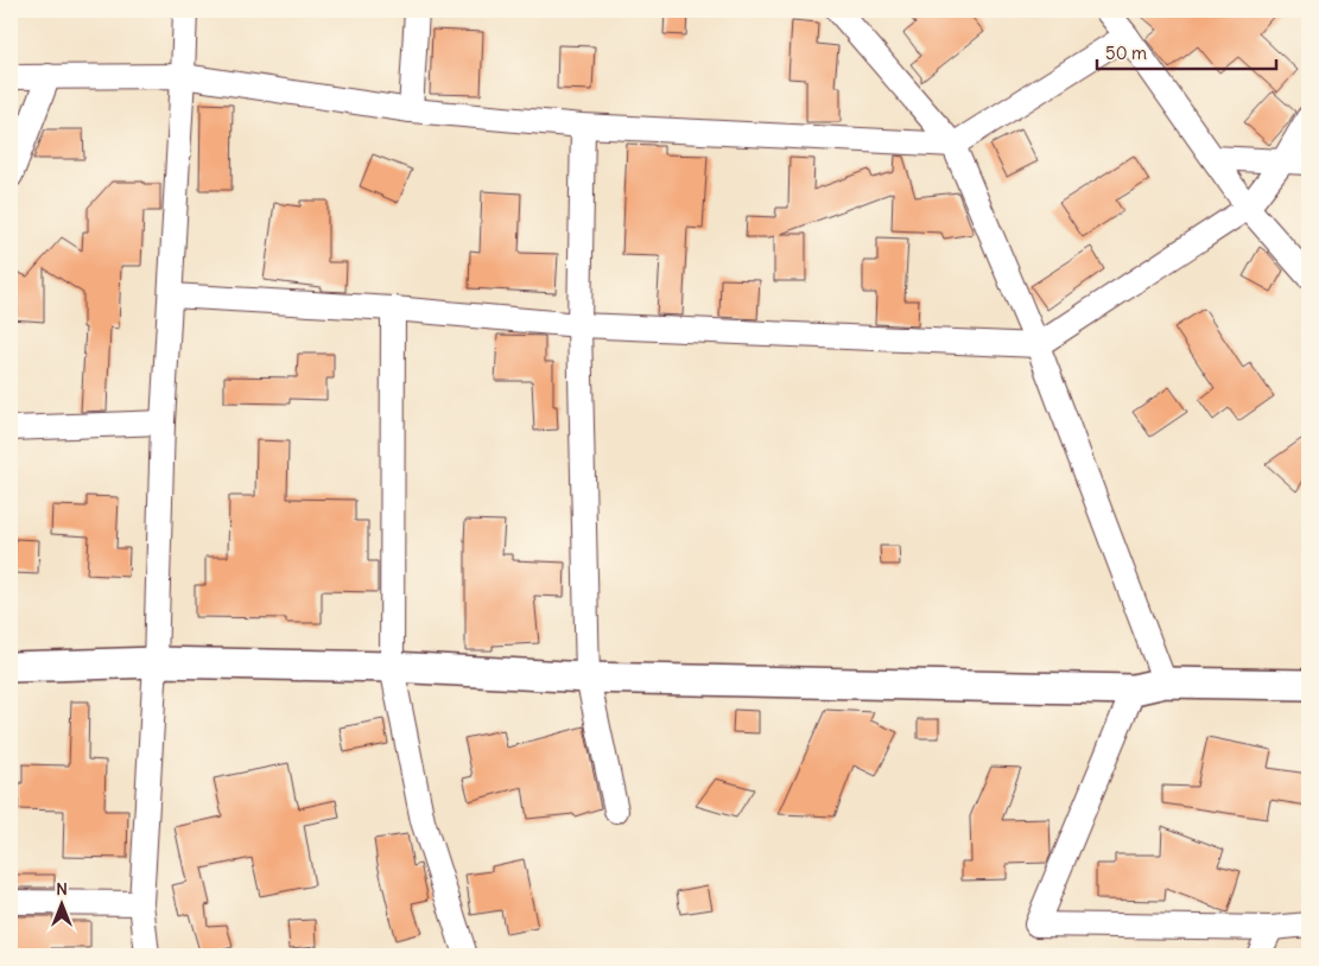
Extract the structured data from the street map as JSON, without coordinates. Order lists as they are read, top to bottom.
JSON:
{
  "scale_bar": "50 m",
  "north": "top"
}
